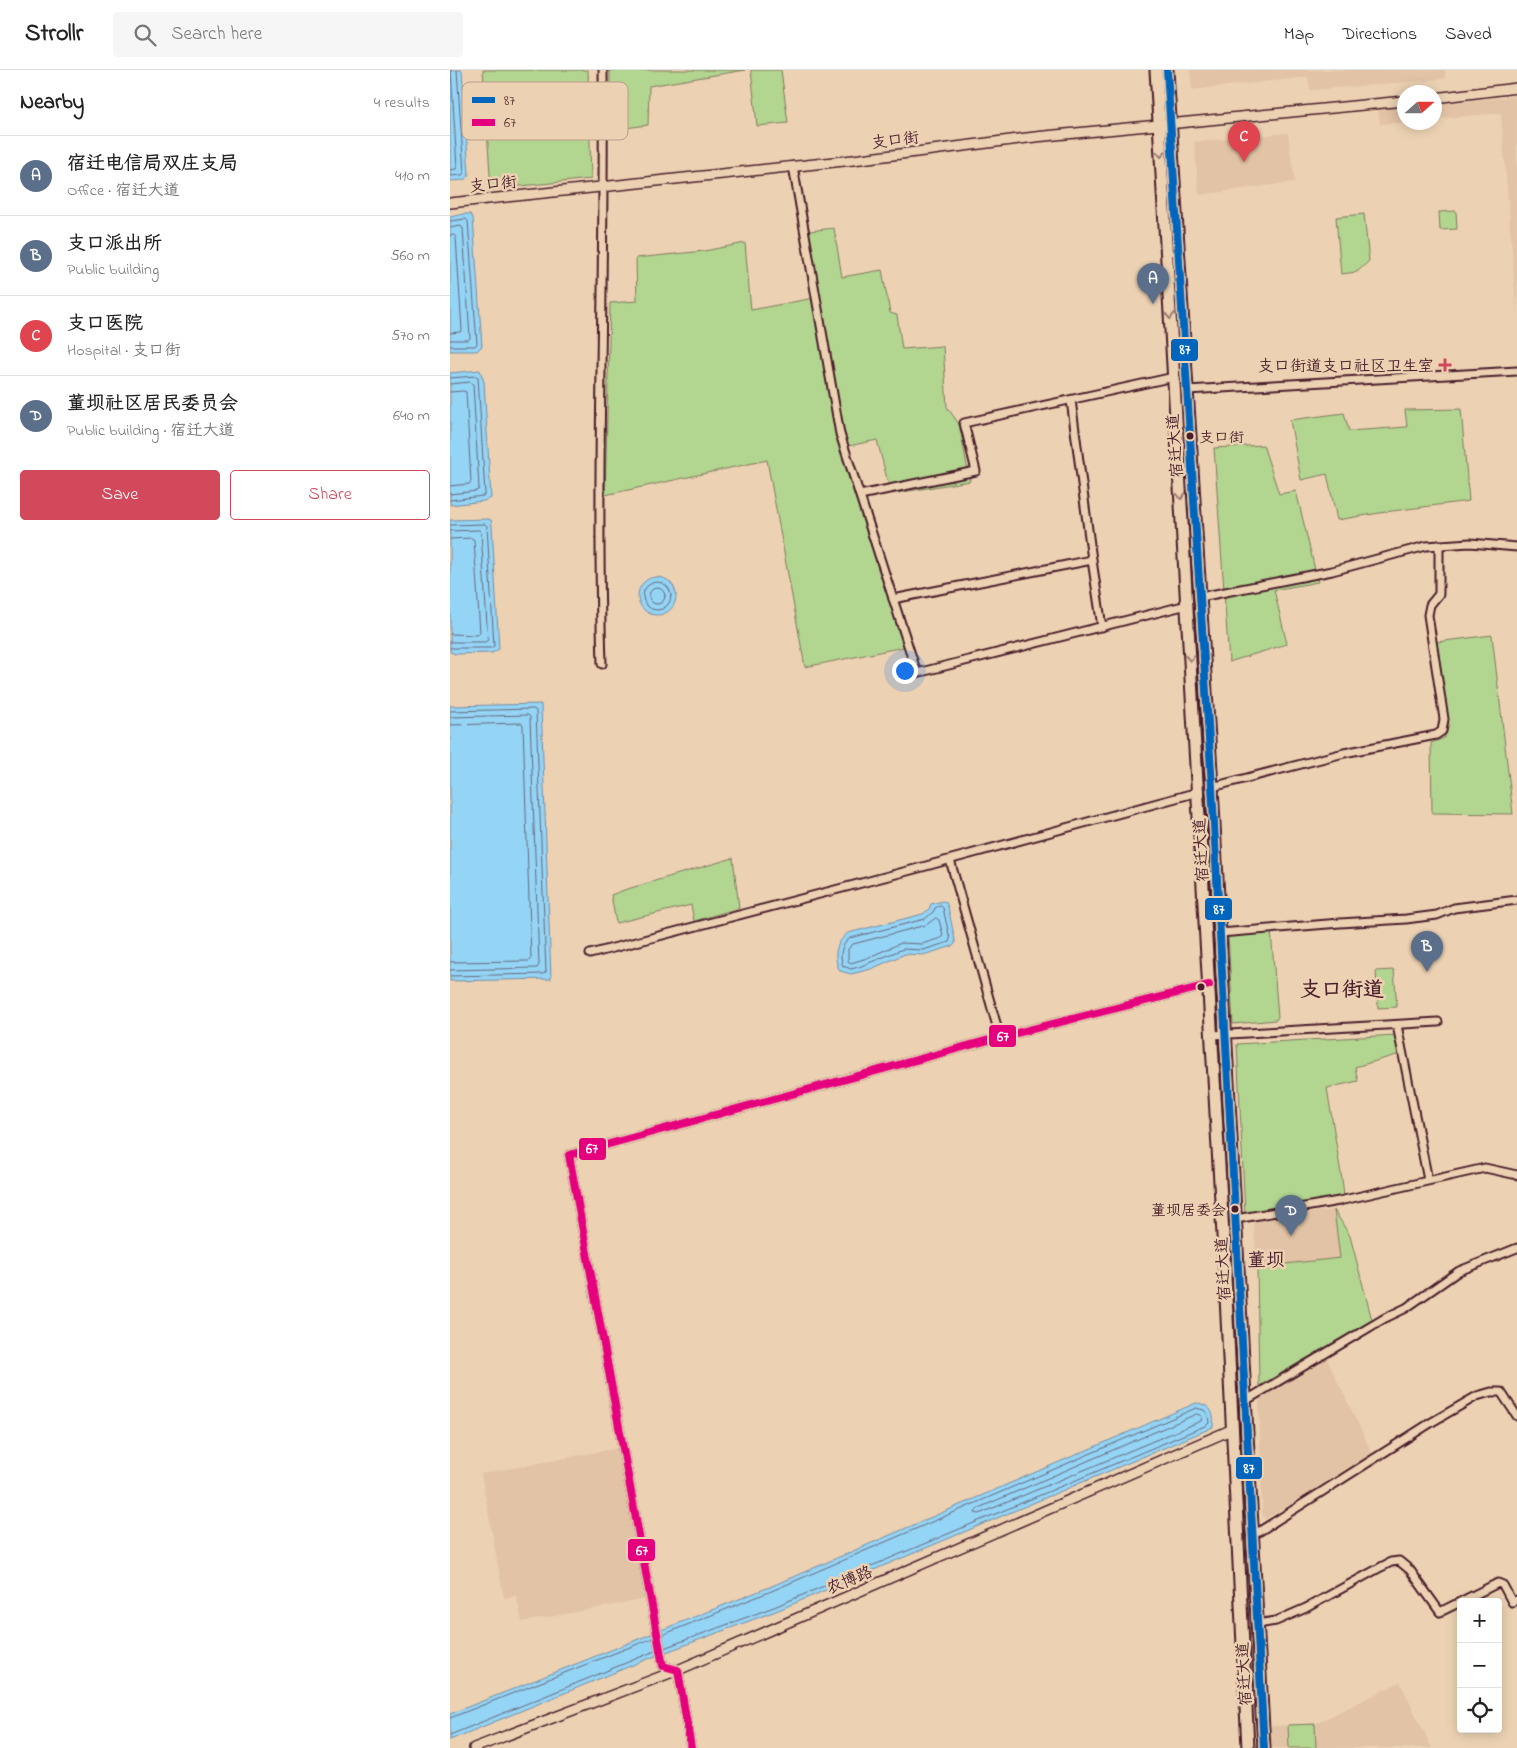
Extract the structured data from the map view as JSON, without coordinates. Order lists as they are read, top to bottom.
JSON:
{
  "streets": {
    "main road": ["宿迁大道"],
    "street": ["支口街", "农博路"]
  },
  "crossings": [
    ["支口街", "宿迁大道"],
    ["宿迁大道", "农博路"]
  ],
  "districts": ["支口街道", "董坝"],
  "places": {
    "health": ["支口街道支口社区卫生室"],
    "other": ["支口街", "董坝居委会"]
  },
  "lines": ["transit line 87", "transit line 67"],
  "legend": ["87", "67"],
  "north": "right",
  "page": {
    "header": "Strollr",
    "search": "Search here",
    "nav": ["Map", "Directions", "Saved"],
    "heading": ["Nearby", "4 results"],
    "pins": [
      "C",
      "A",
      "B",
      "D"
    ],
    "list": [
      {
        "mark": "A",
        "name": "宿迁电信局双庄支局",
        "note": "Office · 宿迁大道",
        "value": "410 m"
      },
      {
        "mark": "B",
        "name": "支口派出所",
        "note": "Public building",
        "value": "560 m"
      },
      {
        "mark": "C",
        "name": "支口医院",
        "note": "Hospital · 支口街",
        "value": "570 m"
      },
      {
        "mark": "D",
        "name": "董坝社区居民委员会",
        "note": "Public building · 宿迁大道",
        "value": "640 m"
      }
    ],
    "buttons": ["Save", "Share"],
    "map_buttons": ["+", "−"]
  }
}
